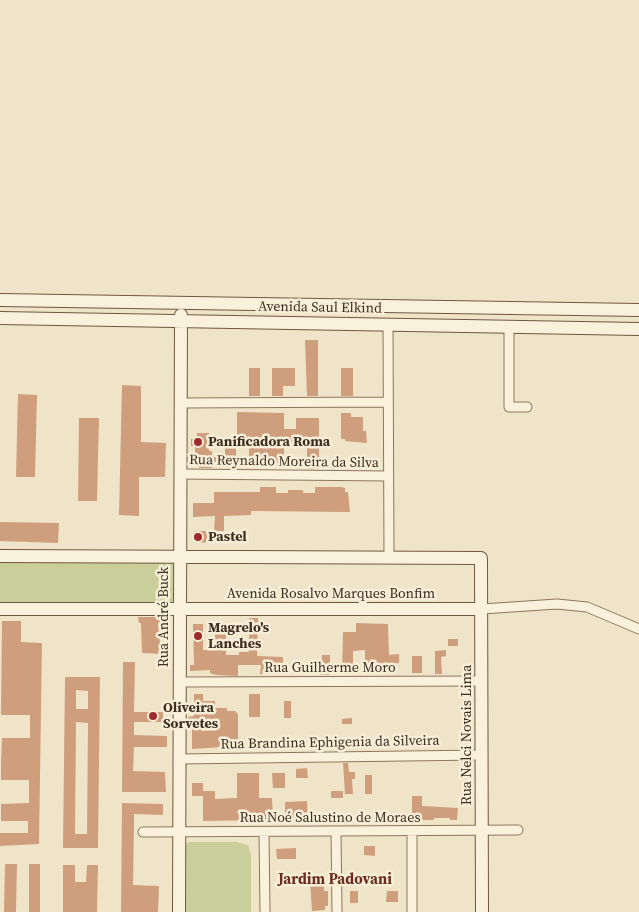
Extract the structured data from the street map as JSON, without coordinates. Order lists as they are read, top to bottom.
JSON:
{
  "streets": {
    "street": [
      "Avenida Saul Elkind",
      "Rua Reynaldo Moreira da Silva",
      "Avenida Rosalvo Marques Bonfim",
      "Rua André Buck",
      "Rua Guilherme Moro",
      "Rua Nelci Novais Lima",
      "Rua Brandina Ephigenia da Silveira",
      "Rua Noé Salustino de Moraes"
    ]
  },
  "crossings": [
    ["Avenida Saul Elkind", "Rua André Buck"],
    ["Rua Reynaldo Moreira da Silva", "Rua André Buck"],
    ["Avenida Rosalvo Marques Bonfim", "Rua André Buck"],
    ["Avenida Rosalvo Marques Bonfim", "Rua Nelci Novais Lima"],
    ["Rua André Buck", "Rua Guilherme Moro"],
    ["Rua André Buck", "Rua Brandina Ephigenia da Silveira"],
    ["Rua André Buck", "Rua Noé Salustino de Moraes"],
    ["Rua Guilherme Moro", "Rua Nelci Novais Lima"],
    ["Rua Nelci Novais Lima", "Rua Brandina Ephigenia da Silveira"],
    ["Rua Nelci Novais Lima", "Rua Noé Salustino de Moraes"]
  ],
  "districts": ["Jardim Padovani"],
  "places": [
    "Panificadora Roma",
    "Pastel",
    "Magrelo's Lanches",
    "Oliveira Sorvetes"
  ]
}
